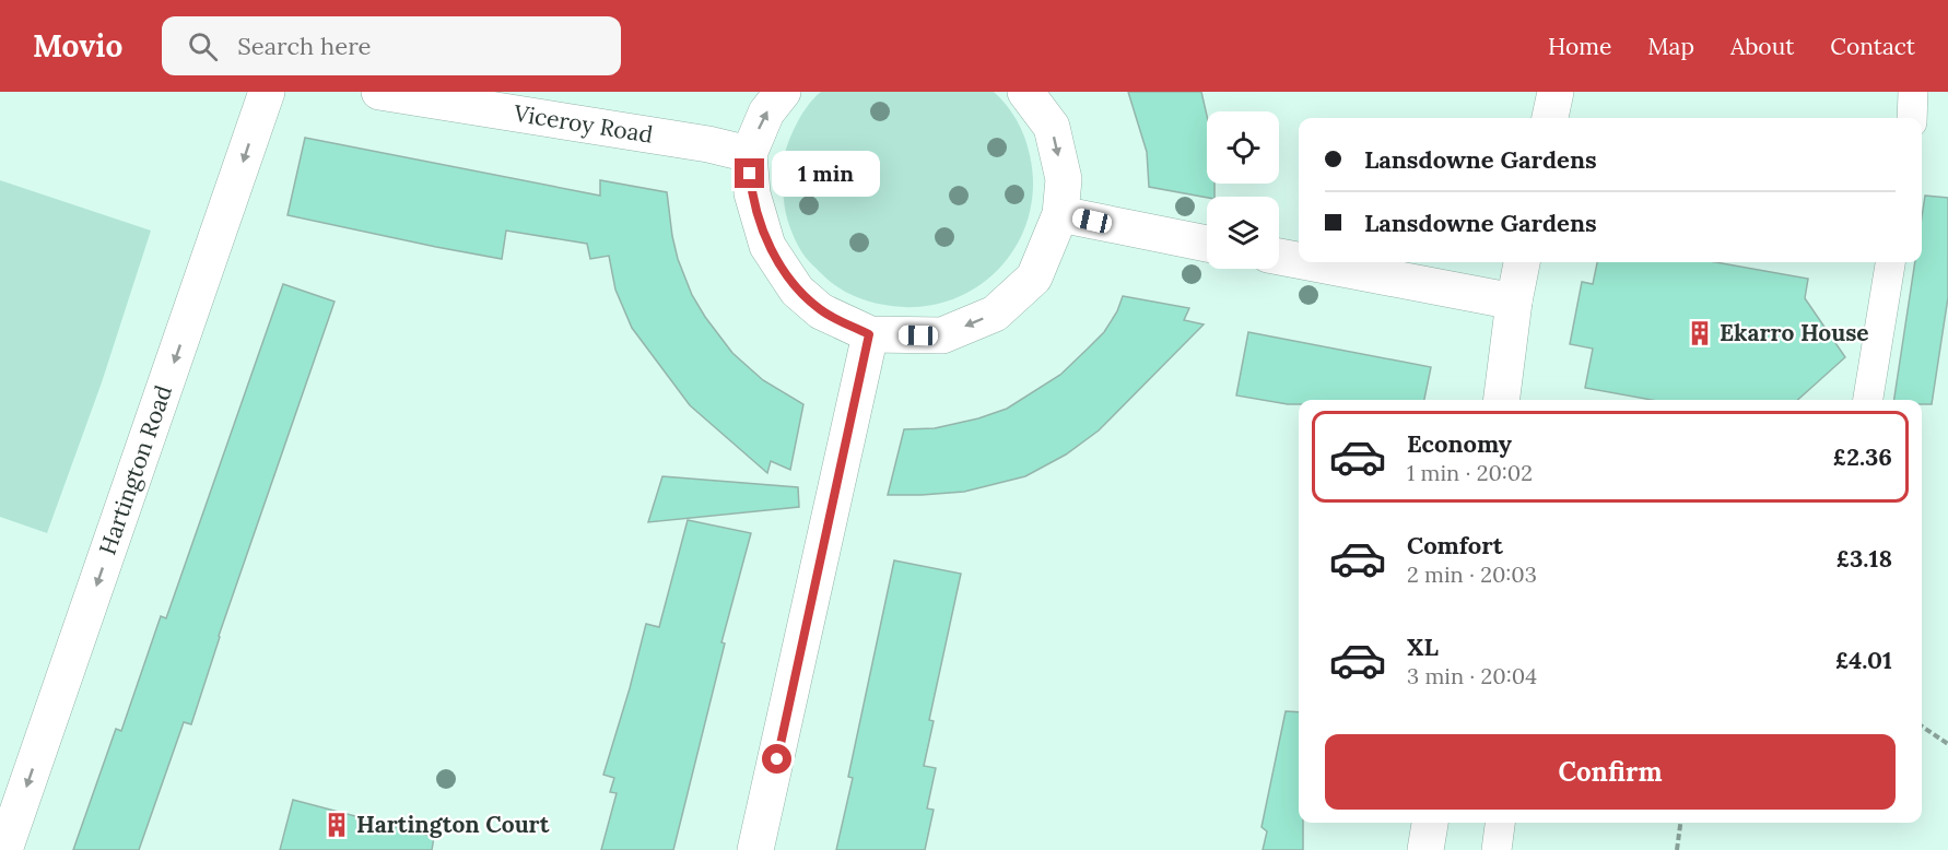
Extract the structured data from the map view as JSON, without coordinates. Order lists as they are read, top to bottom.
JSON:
{
  "streets": {
    "street": ["Viceroy Road", "Hartington Road"]
  },
  "one_way": ["Hartington Road"],
  "places": {
    "building": ["Ekarro House", "Hartington Court"]
  },
  "page": {
    "header": "Movio",
    "search": "Search here",
    "nav": [
      "Home",
      "Map",
      "About",
      "Contact"
    ],
    "banner": ["Lansdowne Gardens", "Lansdowne Gardens"],
    "bubble": "1 min",
    "list": [
      {
        "name": "Economy",
        "note": "1 min · 20:02",
        "value": "£2.36"
      },
      {
        "name": "Comfort",
        "note": "2 min · 20:03",
        "value": "£3.18"
      },
      {
        "name": "XL",
        "note": "3 min · 20:04",
        "value": "£4.01"
      }
    ],
    "buttons": "Confirm"
  }
}
